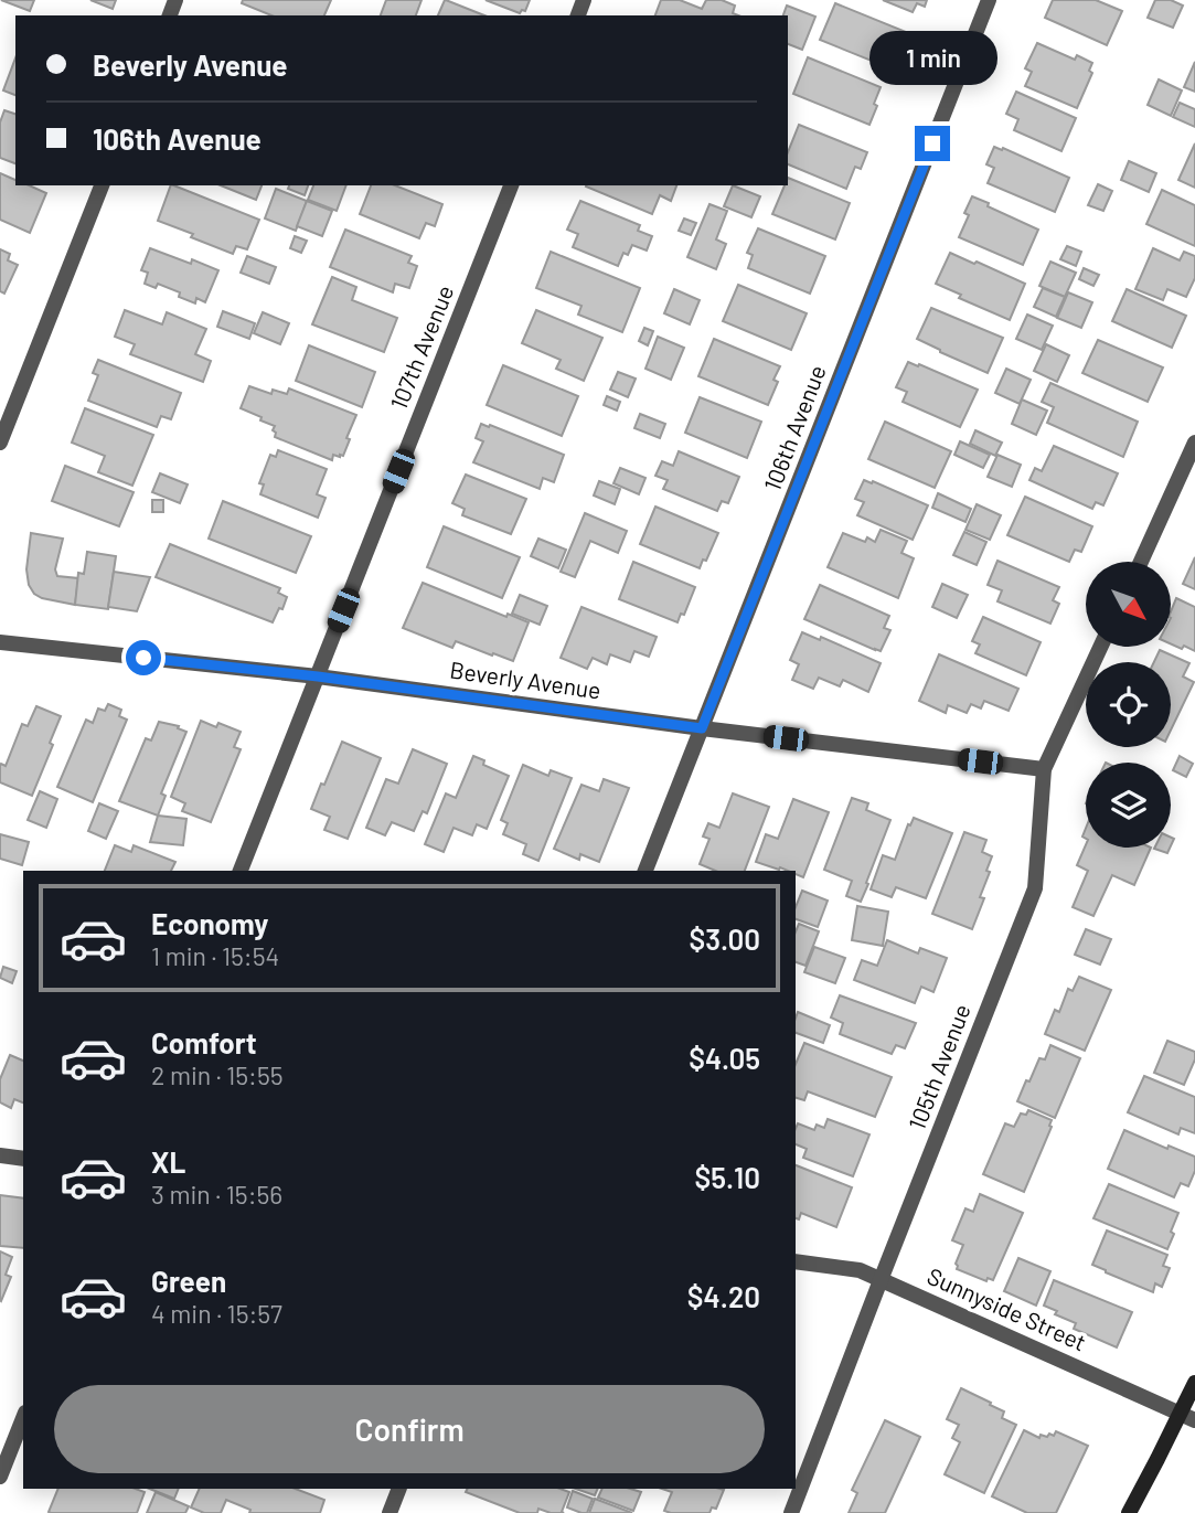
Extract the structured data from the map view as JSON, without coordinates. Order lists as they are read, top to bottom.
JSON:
{
  "streets": {
    "street": [
      "107th Avenue",
      "106th Avenue",
      "Beverly Avenue",
      "105th Avenue",
      "Sunnyside Street"
    ]
  },
  "crossings": [
    ["107th Avenue", "Beverly Avenue"],
    ["106th Avenue", "Beverly Avenue"],
    ["Beverly Avenue", "105th Avenue"],
    ["105th Avenue", "Sunnyside Street"]
  ],
  "north": "bottom right",
  "page": {
    "banner": ["Beverly Avenue", "106th Avenue"],
    "bubble": "1 min",
    "list": [
      {
        "name": "Economy",
        "note": "1 min · 15:54",
        "value": "$3.00"
      },
      {
        "name": "Comfort",
        "note": "2 min · 15:55",
        "value": "$4.05"
      },
      {
        "name": "XL",
        "note": "3 min · 15:56",
        "value": "$5.10"
      },
      {
        "name": "Green",
        "note": "4 min · 15:57",
        "value": "$4.20"
      }
    ],
    "buttons": "Confirm"
  }
}
